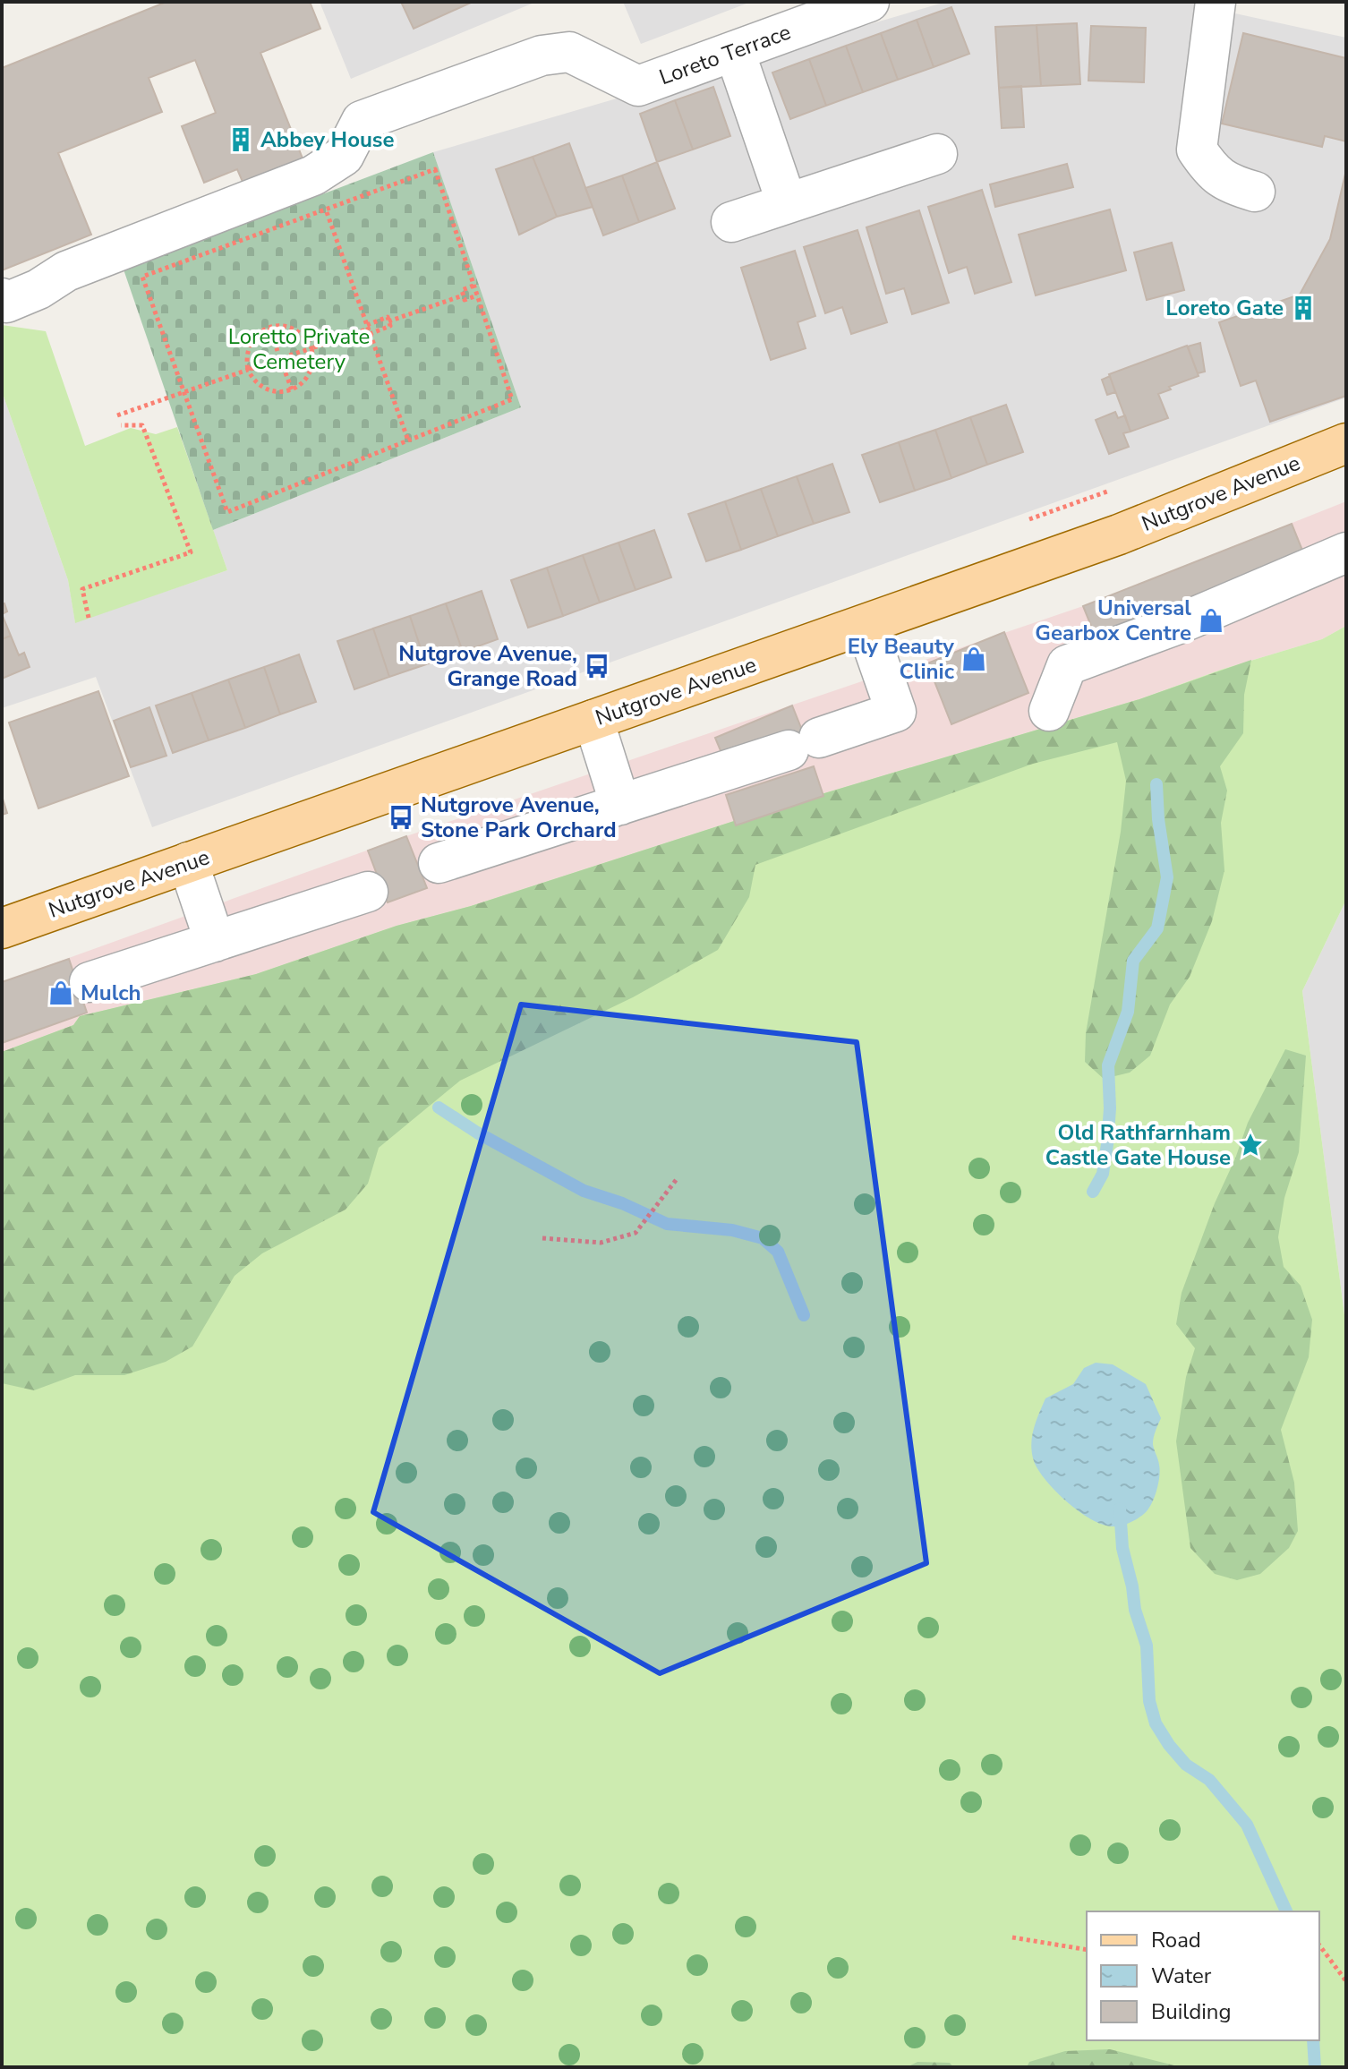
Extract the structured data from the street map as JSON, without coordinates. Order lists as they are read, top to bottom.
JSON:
{
  "streets": {
    "main road": ["Nutgrove Avenue"],
    "street": ["Loreto Terrace"]
  },
  "parks": ["Loretto Private Cemetery"],
  "places": {
    "building": ["Abbey House", "Loreto Gate"],
    "shop": ["Universal Gearbox Centre", "Ely Beauty Clinic", "Mulch"],
    "bus stop": ["Nutgrove Avenue, Grange Road", "Nutgrove Avenue, Stone Park Orchard"],
    "place": ["Old Rathfarnham Castle Gate House"]
  },
  "legend": ["Road", "Water", "Building"]
}
